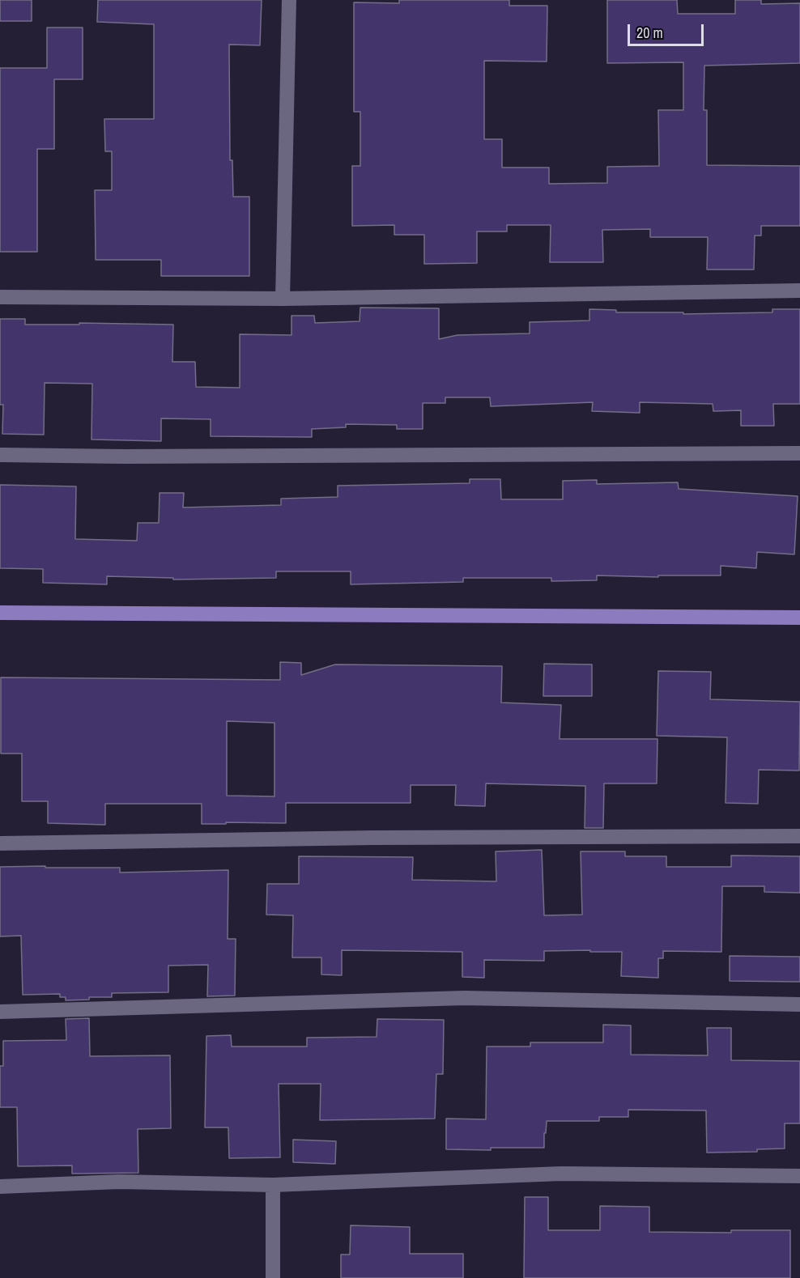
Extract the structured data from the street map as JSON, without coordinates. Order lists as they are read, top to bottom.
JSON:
{
  "scale_bar": "20 m"
}
